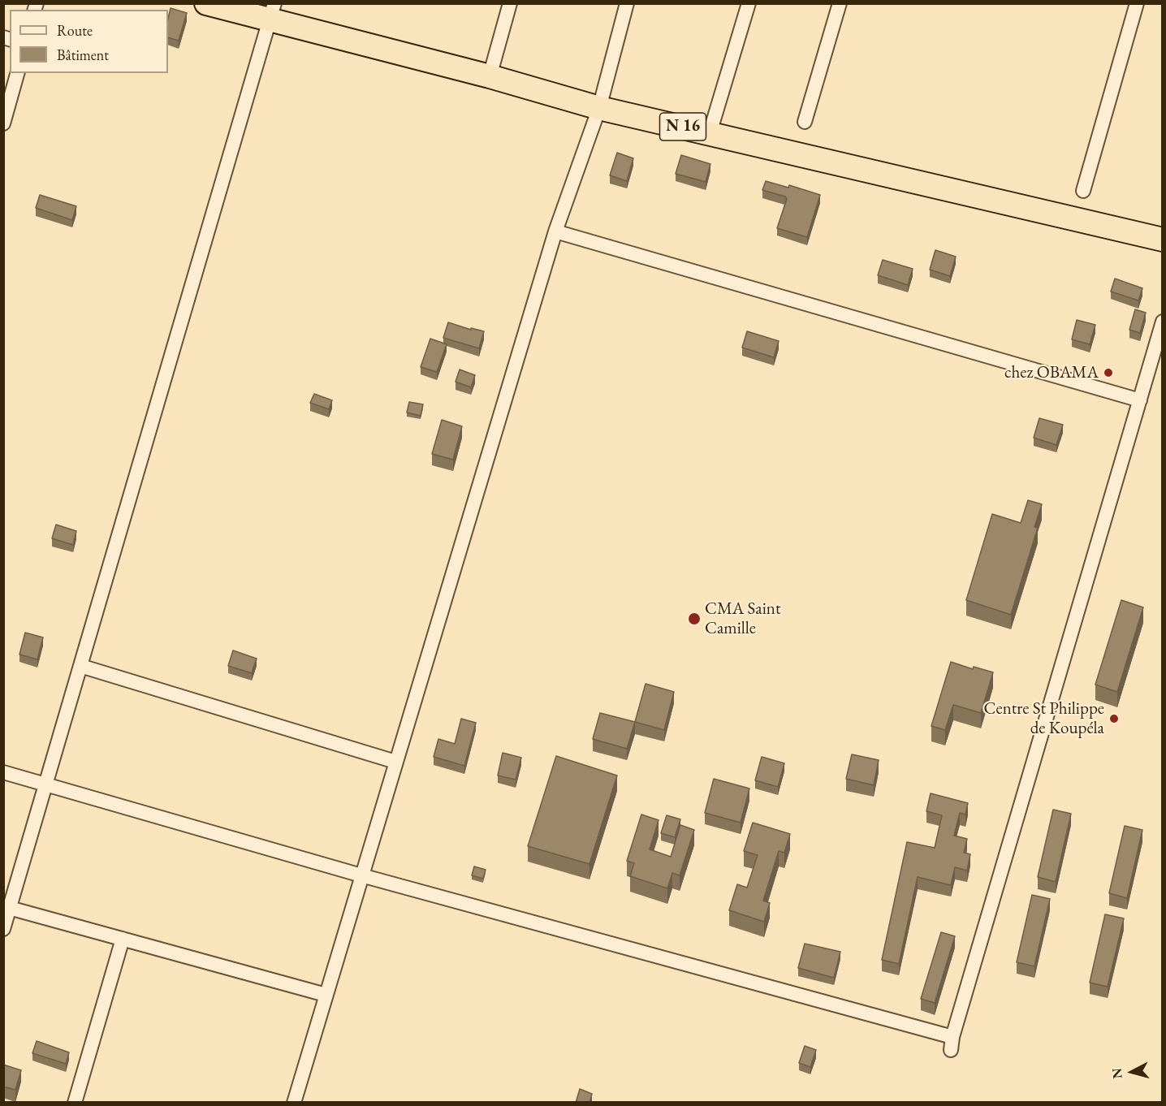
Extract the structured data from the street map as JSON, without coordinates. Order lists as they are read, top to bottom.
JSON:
{
  "streets": {
    "highway": ["N 16"]
  },
  "places": ["chez OBAMA", "CMA Saint Camille", "Centre St Philippe de Koupéla"],
  "legend": ["Route", "Bâtiment"],
  "north": "left"
}
